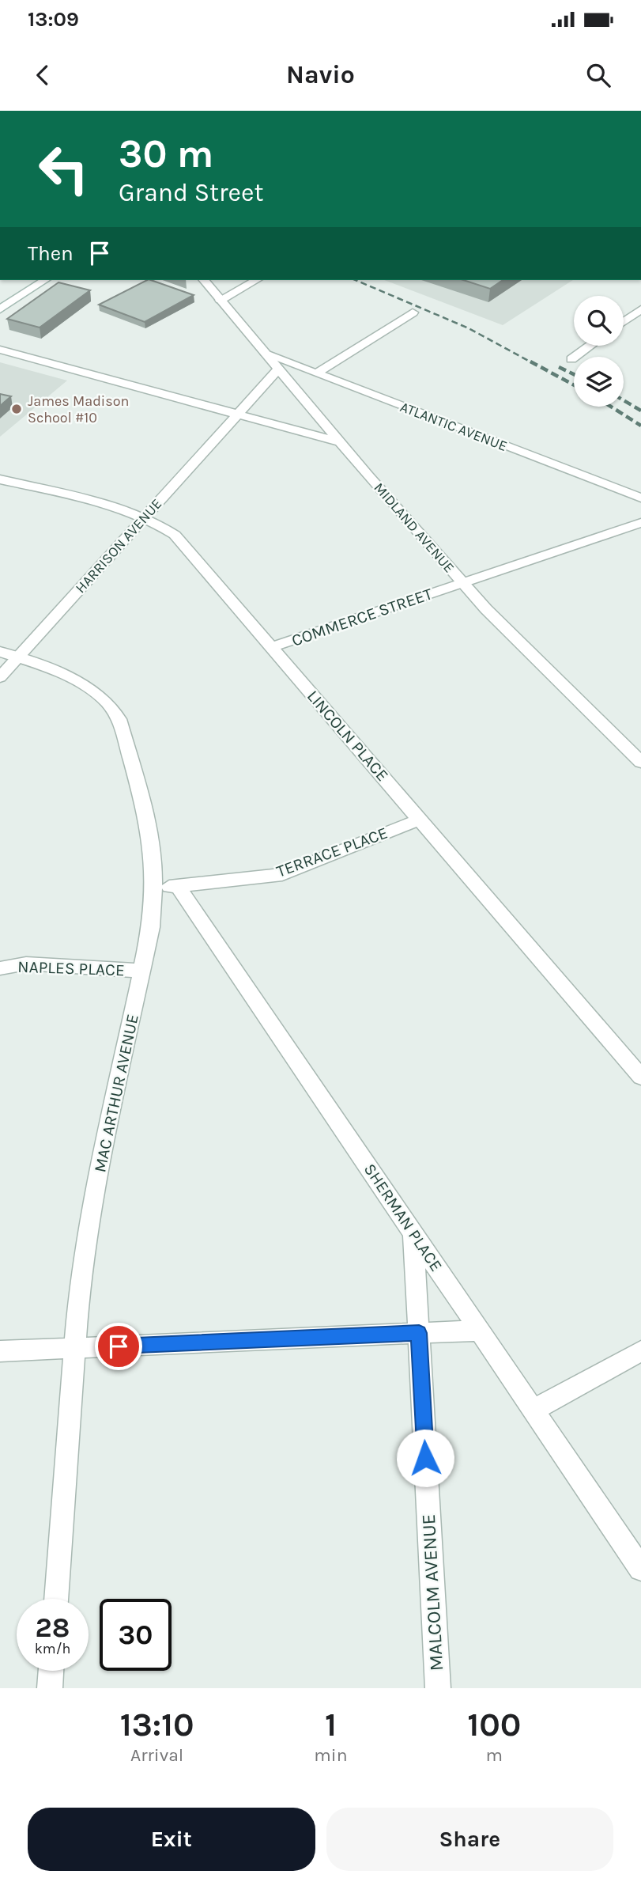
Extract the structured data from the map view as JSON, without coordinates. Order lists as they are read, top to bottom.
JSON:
{
  "streets": {
    "street": [
      "ATLANTIC AVENUE",
      "MIDLAND AVENUE",
      "HARRISON AVENUE",
      "COMMERCE STREET",
      "LINCOLN PLACE",
      "TERRACE PLACE",
      "NAPLES PLACE",
      "MAC ARTHUR AVENUE",
      "SHERMAN PLACE",
      "MALCOLM AVENUE"
    ]
  },
  "crossings": [
    ["ATLANTIC AVENUE", "MIDLAND AVENUE"],
    ["MIDLAND AVENUE", "HARRISON AVENUE"],
    ["MIDLAND AVENUE", "COMMERCE STREET"],
    ["HARRISON AVENUE", "LINCOLN PLACE"],
    ["HARRISON AVENUE", "MAC ARTHUR AVENUE"],
    ["COMMERCE STREET", "LINCOLN PLACE"],
    ["LINCOLN PLACE", "TERRACE PLACE"],
    ["TERRACE PLACE", "SHERMAN PLACE"],
    ["NAPLES PLACE", "MAC ARTHUR AVENUE"],
    ["SHERMAN PLACE", "MALCOLM AVENUE"]
  ],
  "places": ["James Madison School #10"],
  "page": {
    "status": "13:09",
    "header": "Navio",
    "turn": ["30 m", "Grand Street"],
    "then": "Then",
    "speed": "28 km/h",
    "limit": "30",
    "eta": [
      "13:10",
      "Arrival",
      "1",
      "min",
      "100",
      "m"
    ],
    "buttons": ["Exit", "Share"]
  }
}
